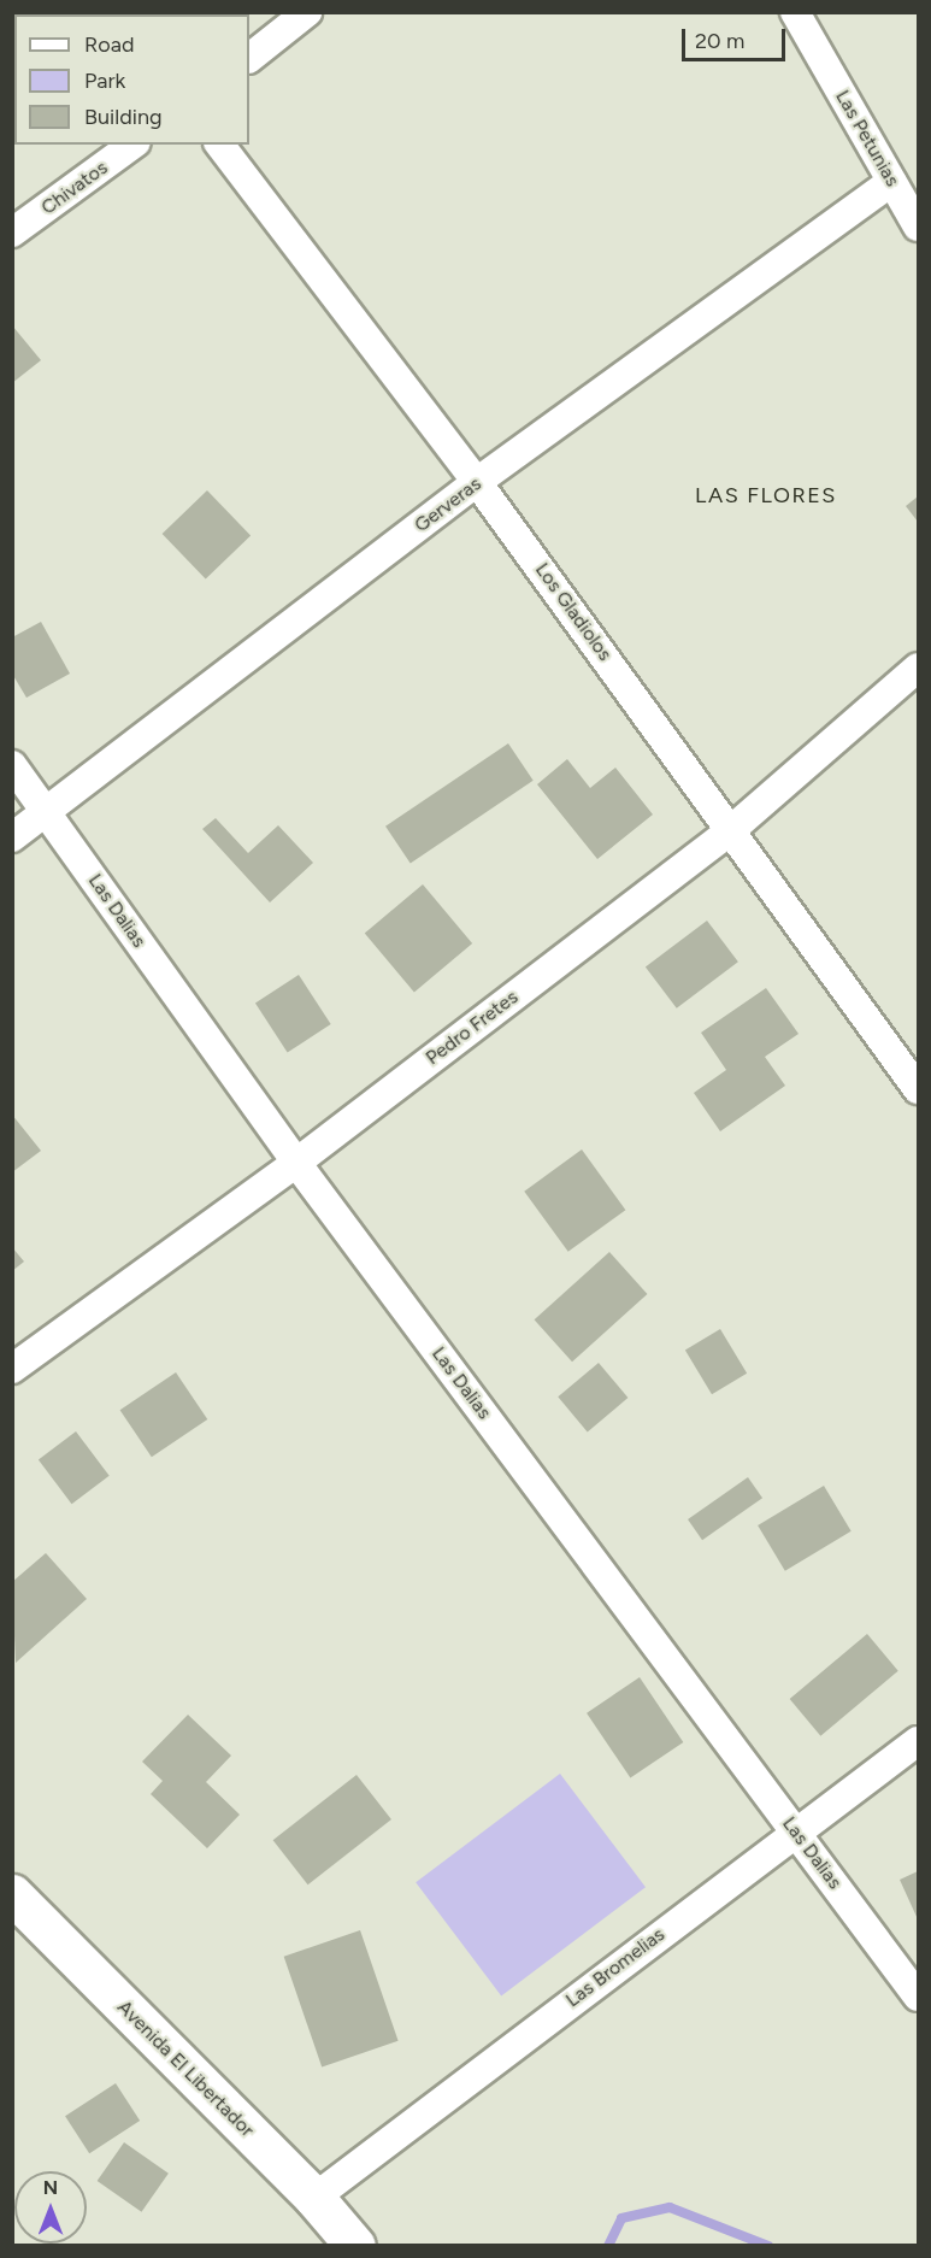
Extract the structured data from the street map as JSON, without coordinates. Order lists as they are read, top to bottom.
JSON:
{
  "streets": {
    "main road": ["Avenida El Libertador"],
    "street": [
      "Las Petunias",
      "Chivatos",
      "Gerveras",
      "Los Gladiolos",
      "Las Dalias",
      "Pedro Fretes",
      "Las Bromelias"
    ]
  },
  "crossings": [
    ["Las Petunias", "Gerveras"],
    ["Gerveras", "Los Gladiolos"],
    ["Gerveras", "Las Dalias"],
    ["Los Gladiolos", "Pedro Fretes"],
    ["Las Dalias", "Pedro Fretes"],
    ["Las Dalias", "Las Bromelias"],
    ["Las Bromelias", "Avenida El Libertador"]
  ],
  "districts": ["LAS FLORES"],
  "legend": ["Road", "Park", "Building"],
  "scale_bar": "20 m",
  "north": "top"
}
